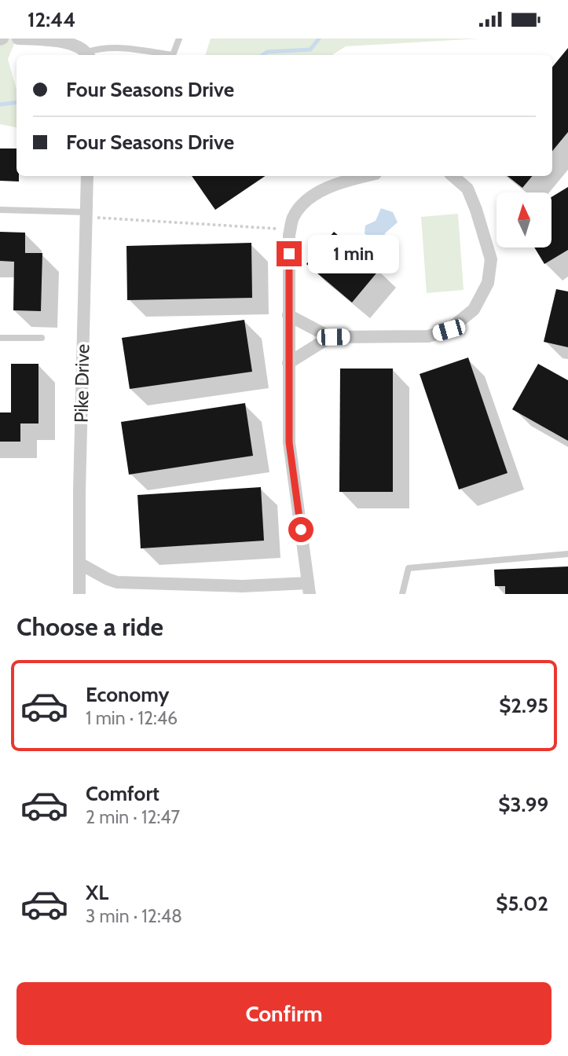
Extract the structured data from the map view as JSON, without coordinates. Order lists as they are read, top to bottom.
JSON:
{
  "streets": {
    "street": ["Pike Drive"]
  },
  "north": "top",
  "page": {
    "status": "12:44",
    "banner": ["Four Seasons Drive", "Four Seasons Drive"],
    "bubble": "1 min",
    "heading": "Choose a ride",
    "list": [
      {
        "name": "Economy",
        "note": "1 min · 12:46",
        "value": "$2.95"
      },
      {
        "name": "Comfort",
        "note": "2 min · 12:47",
        "value": "$3.99"
      },
      {
        "name": "XL",
        "note": "3 min · 12:48",
        "value": "$5.02"
      }
    ],
    "buttons": "Confirm"
  }
}
